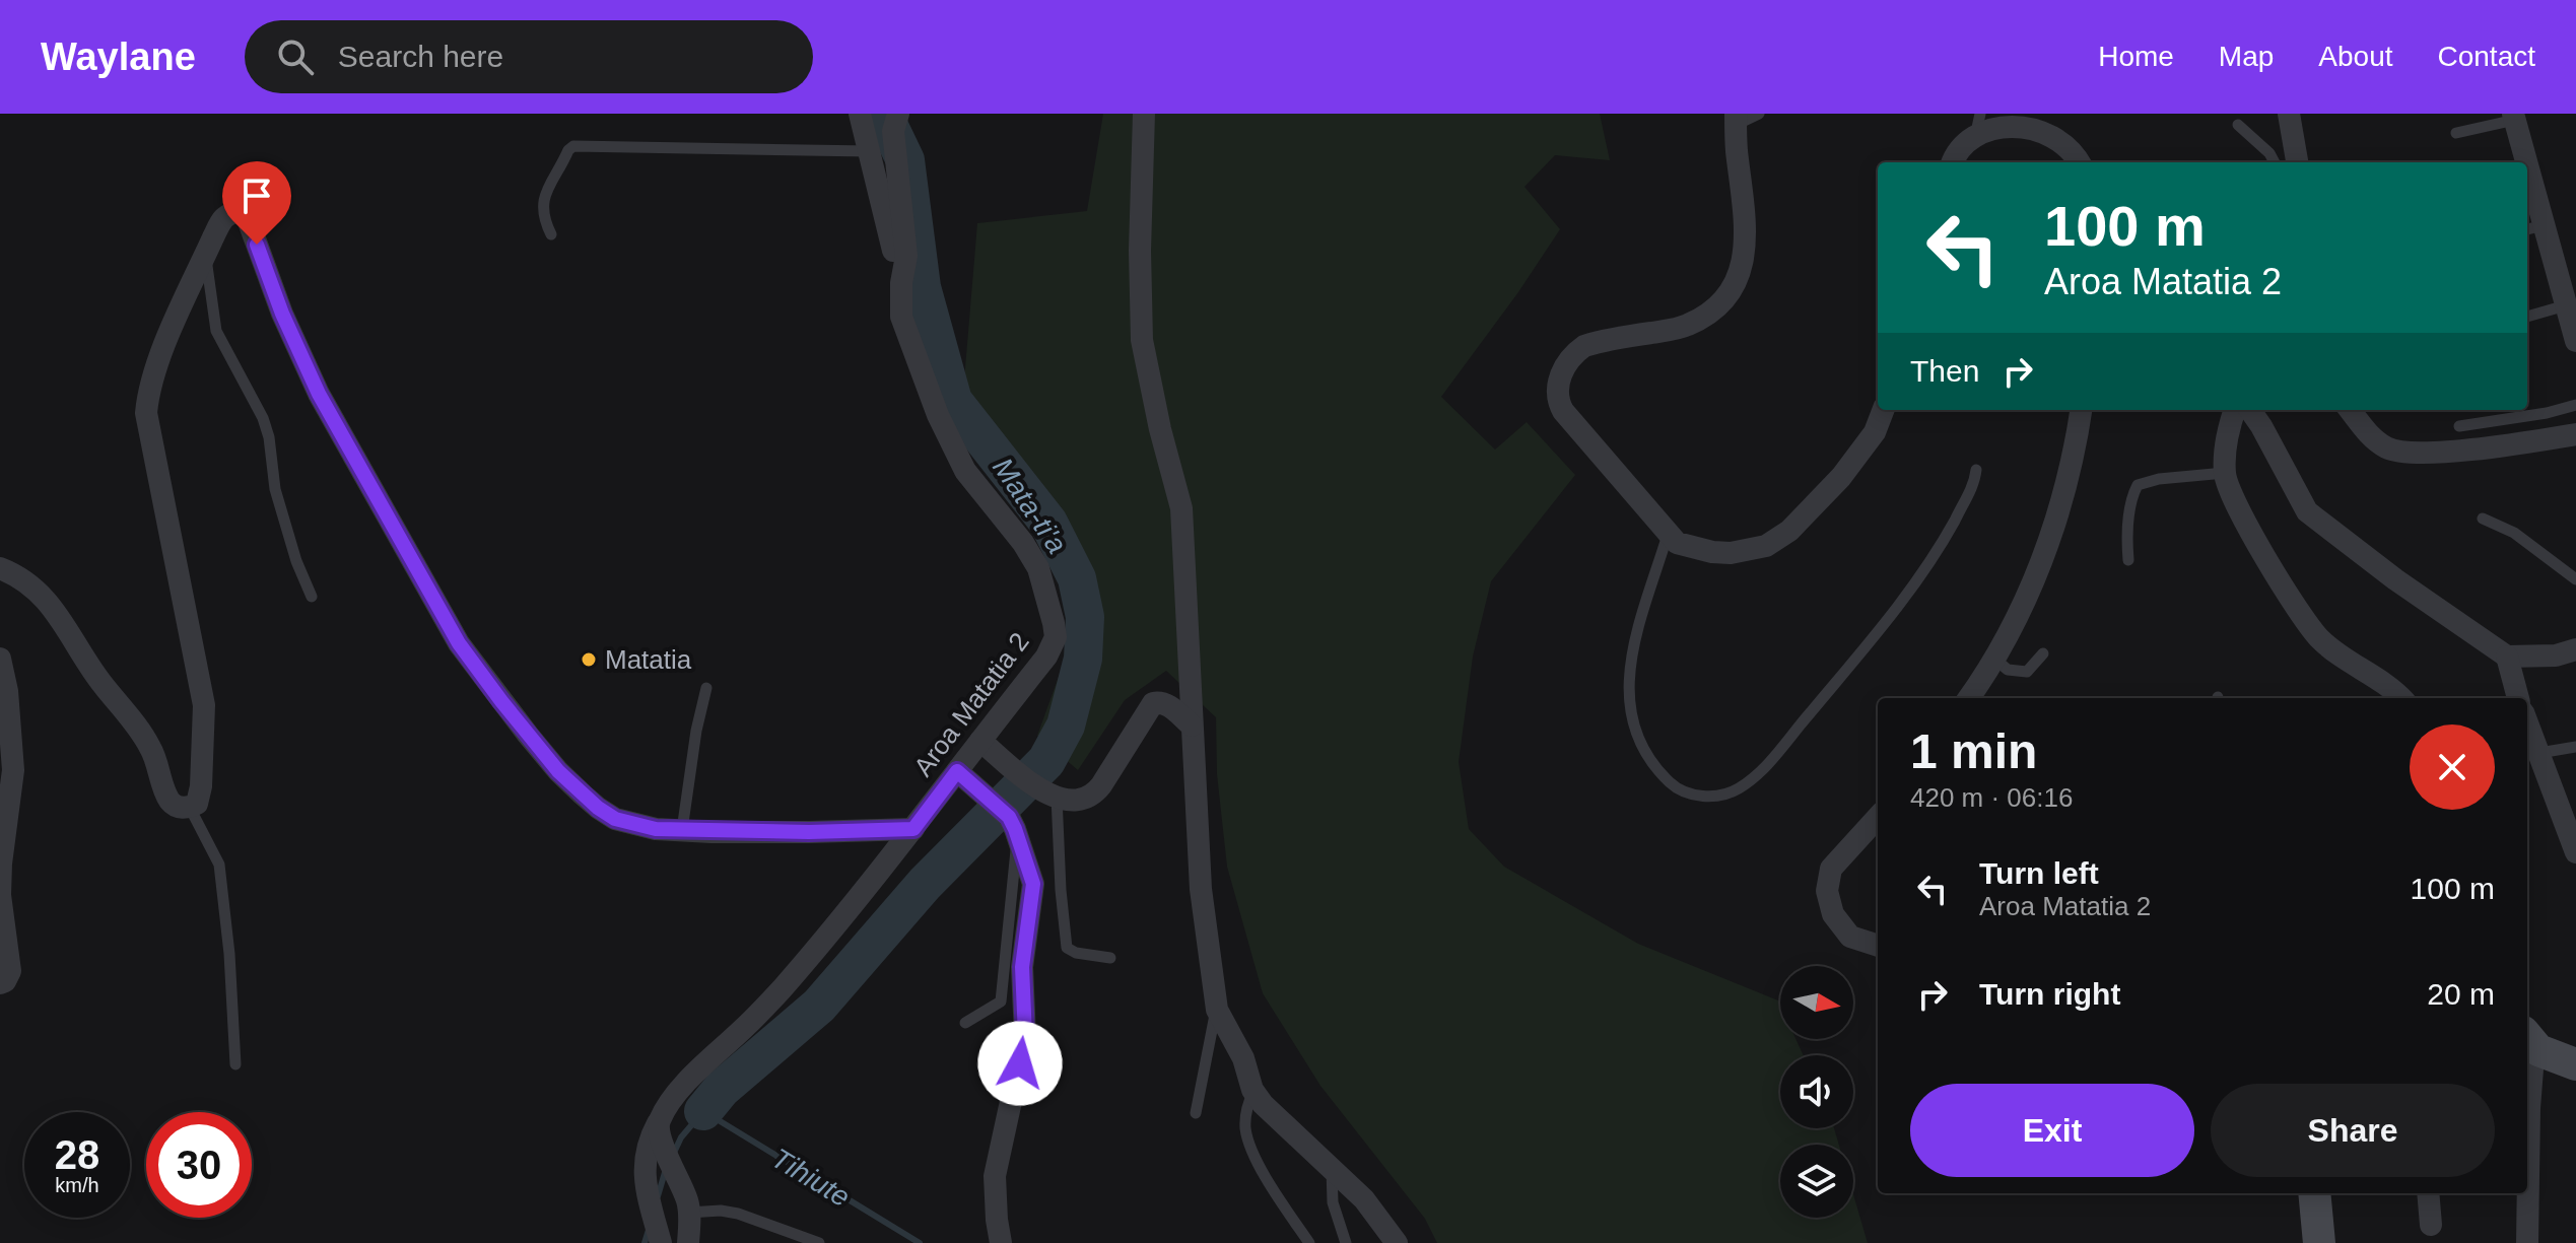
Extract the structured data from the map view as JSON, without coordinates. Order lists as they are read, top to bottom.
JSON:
{
  "streets": {
    "street": ["Aroa Matatia 2"]
  },
  "water": ["Mata-ti'a", "Tihiute"],
  "places": ["Matatia"],
  "north": "right",
  "page": {
    "header": "Waylane",
    "search": "Search here",
    "nav": [
      "Home",
      "Map",
      "About",
      "Contact"
    ],
    "turn": ["100 m", "Aroa Matatia 2"],
    "then": "Then",
    "heading": ["1 min", "420 m · 06:16"],
    "list": [
      {
        "name": "Turn left",
        "note": "Aroa Matatia 2",
        "value": "100 m"
      },
      {
        "name": "Turn right",
        "value": "20 m"
      }
    ],
    "buttons": ["Exit", "Share"],
    "speed": "28 km/h",
    "limit": "30"
  }
}
